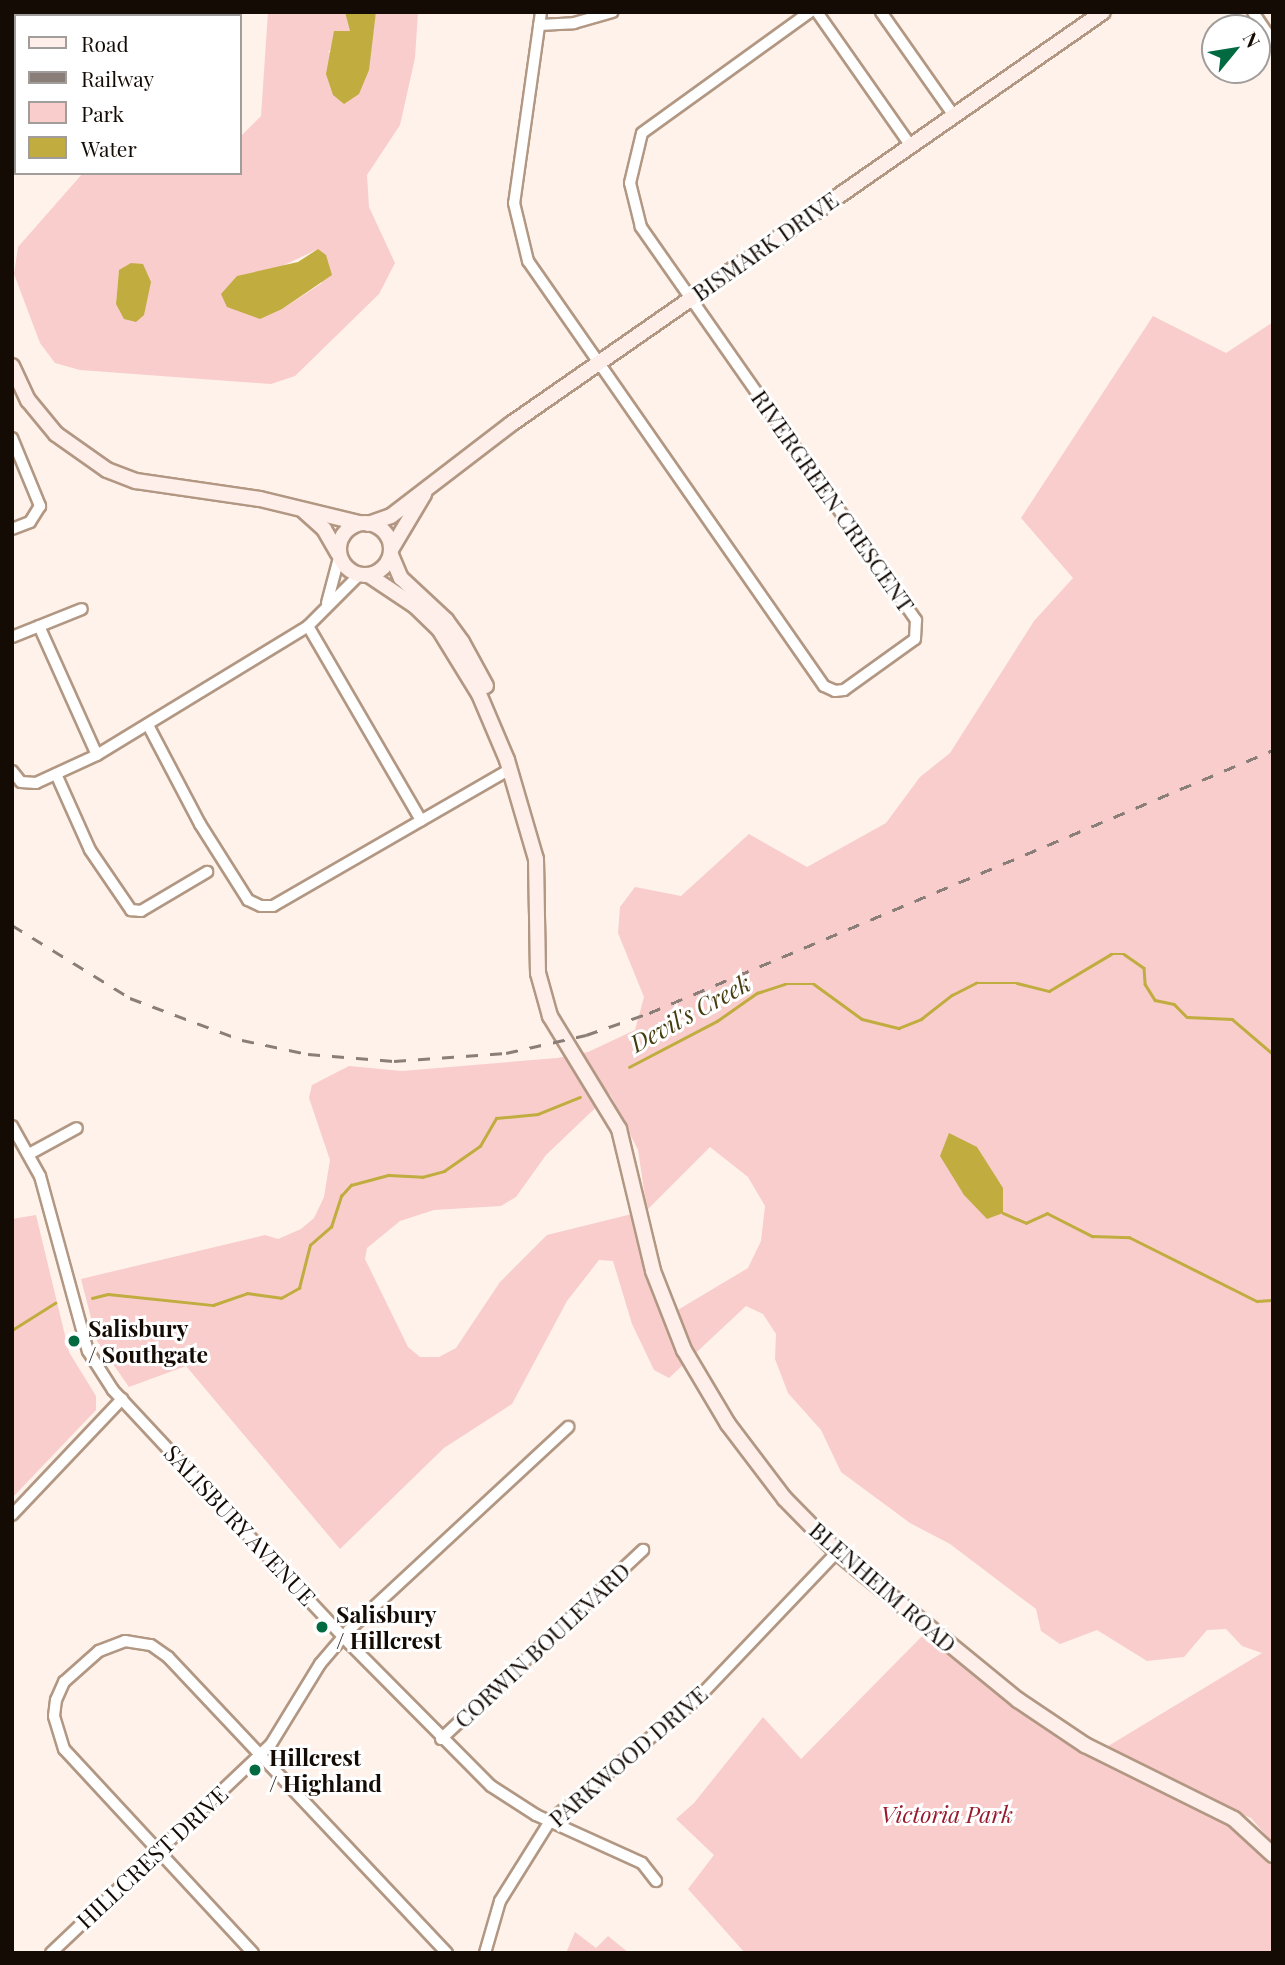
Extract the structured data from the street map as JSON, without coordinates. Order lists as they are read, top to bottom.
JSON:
{
  "streets": {
    "main road": ["BISMARK DRIVE", "BLENHEIM ROAD"],
    "street": [
      "RIVERGREEN CRESCENT",
      "SALISBURY AVENUE",
      "CORWIN BOULEVARD",
      "PARKWOOD DRIVE",
      "HILLCREST DRIVE"
    ]
  },
  "crossings": [
    ["BISMARK DRIVE", "RIVERGREEN CRESCENT"],
    ["BISMARK DRIVE", "BLENHEIM ROAD"],
    ["SALISBURY AVENUE", "CORWIN BOULEVARD"],
    ["SALISBURY AVENUE", "PARKWOOD DRIVE"],
    ["SALISBURY AVENUE", "HILLCREST DRIVE"],
    ["BLENHEIM ROAD", "PARKWOOD DRIVE"]
  ],
  "water": ["Devil's Creek"],
  "parks": ["Victoria Park"],
  "places": ["Salisbury / Southgate", "Salisbury / Hillcrest", "Hillcrest / Highland"],
  "legend": [
    "Road",
    "Railway",
    "Park",
    "Water"
  ],
  "north": "top right"
}
